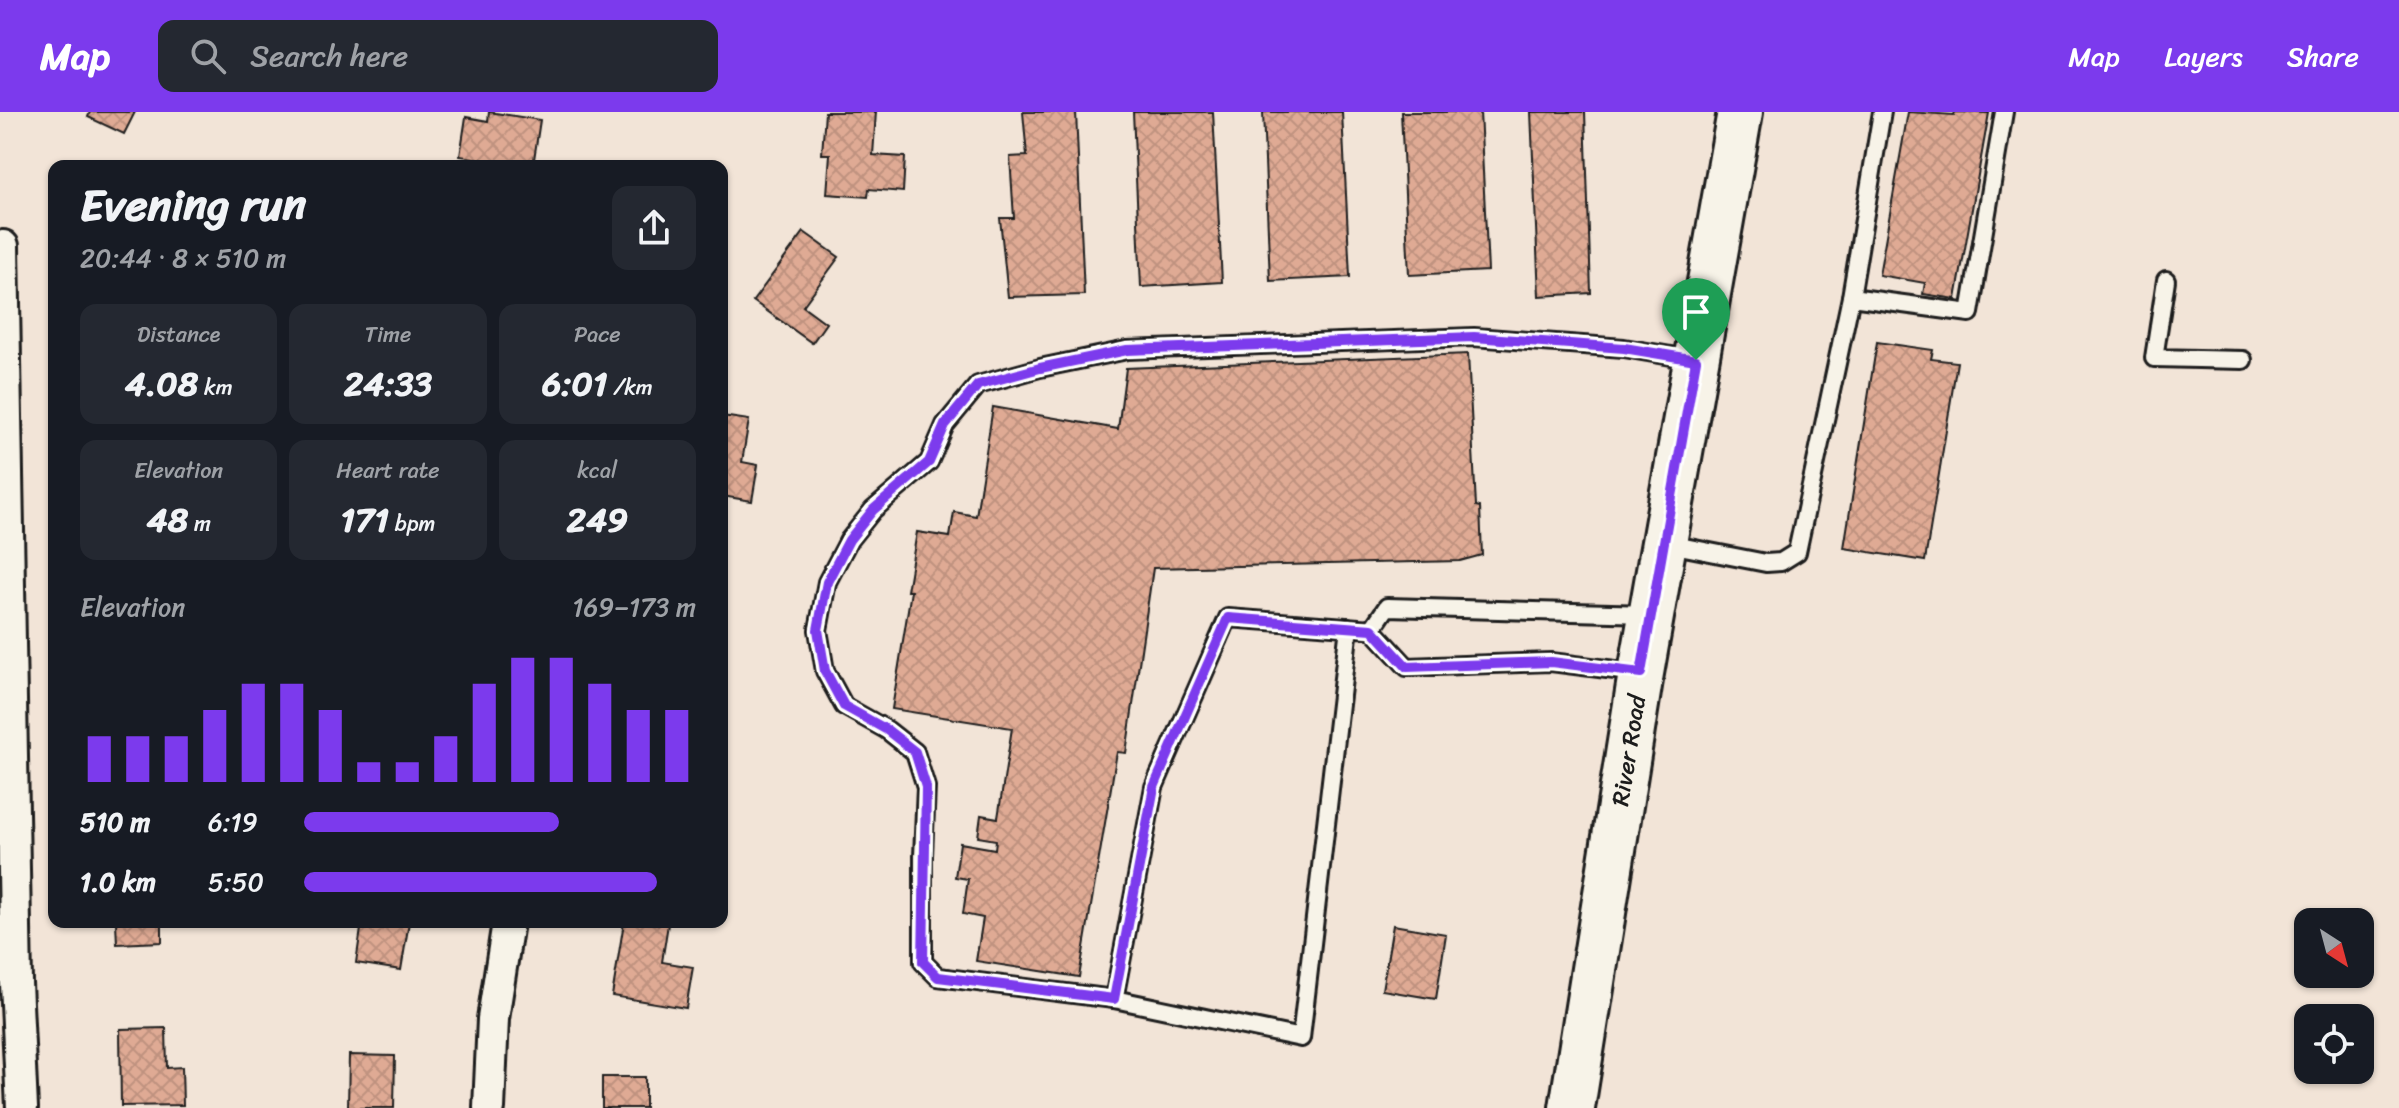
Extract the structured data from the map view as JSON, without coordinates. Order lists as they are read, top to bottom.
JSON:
{
  "streets": {
    "main road": ["River Road"]
  },
  "north": "bottom right",
  "page": {
    "header": "Map",
    "search": "Search here",
    "nav": ["Map", "Layers", "Share"],
    "heading": ["Evening run", "20:44 · 8 × 510 m"],
    "stats": [
      ["Distance", "4.08 km"],
      ["Time", "24:33"],
      ["Pace", "6:01 /km"],
      ["Elevation", "48 m"],
      ["Heart rate", "171 bpm"],
      ["kcal", "249"]
    ],
    "chart": ["Elevation", "169–173 m"],
    "list": [
      {
        "name": "510 m",
        "note": "6:19"
      },
      {
        "name": "1.0 km",
        "note": "5:50"
      }
    ]
  }
}
